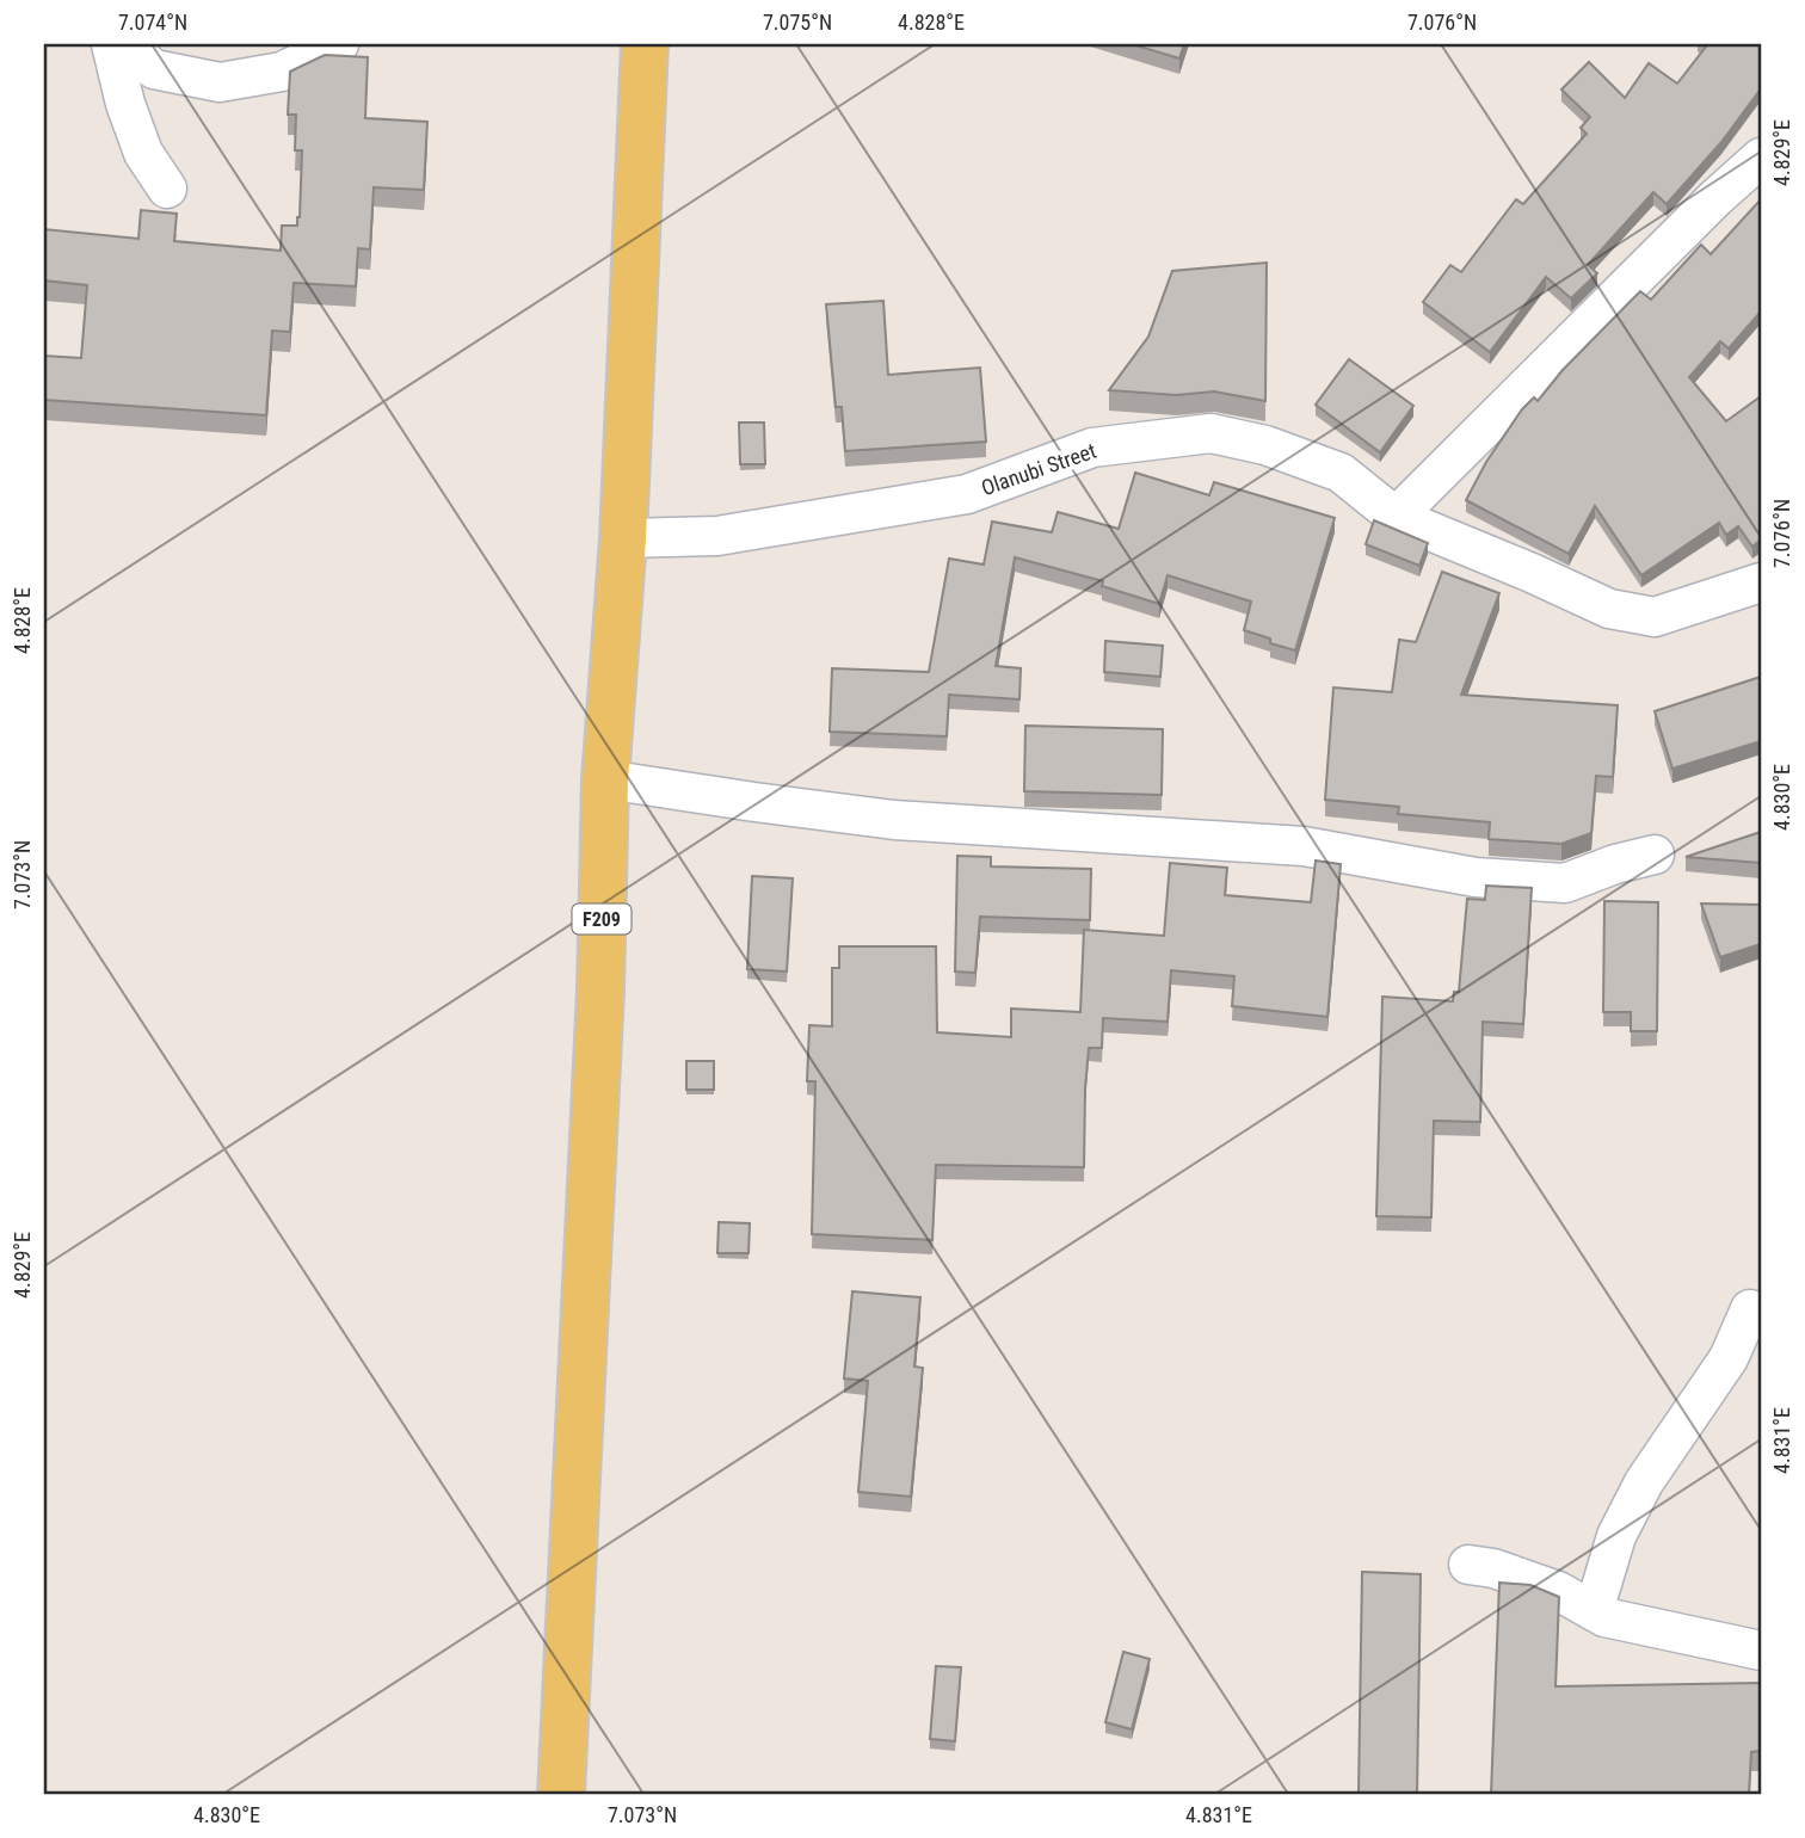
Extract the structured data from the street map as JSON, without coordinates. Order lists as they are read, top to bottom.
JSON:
{
  "streets": {
    "main road": ["F209"],
    "street": ["Olanubi Street"]
  },
  "crossings": [
    ["Olanubi Street", "F209"]
  ],
  "coordinates": [
    "7.074°N",
    "7.075°N",
    "4.828°E",
    "7.076°N",
    "4.829°E",
    "4.830°E",
    "7.073°N",
    "4.831°E"
  ]
}
